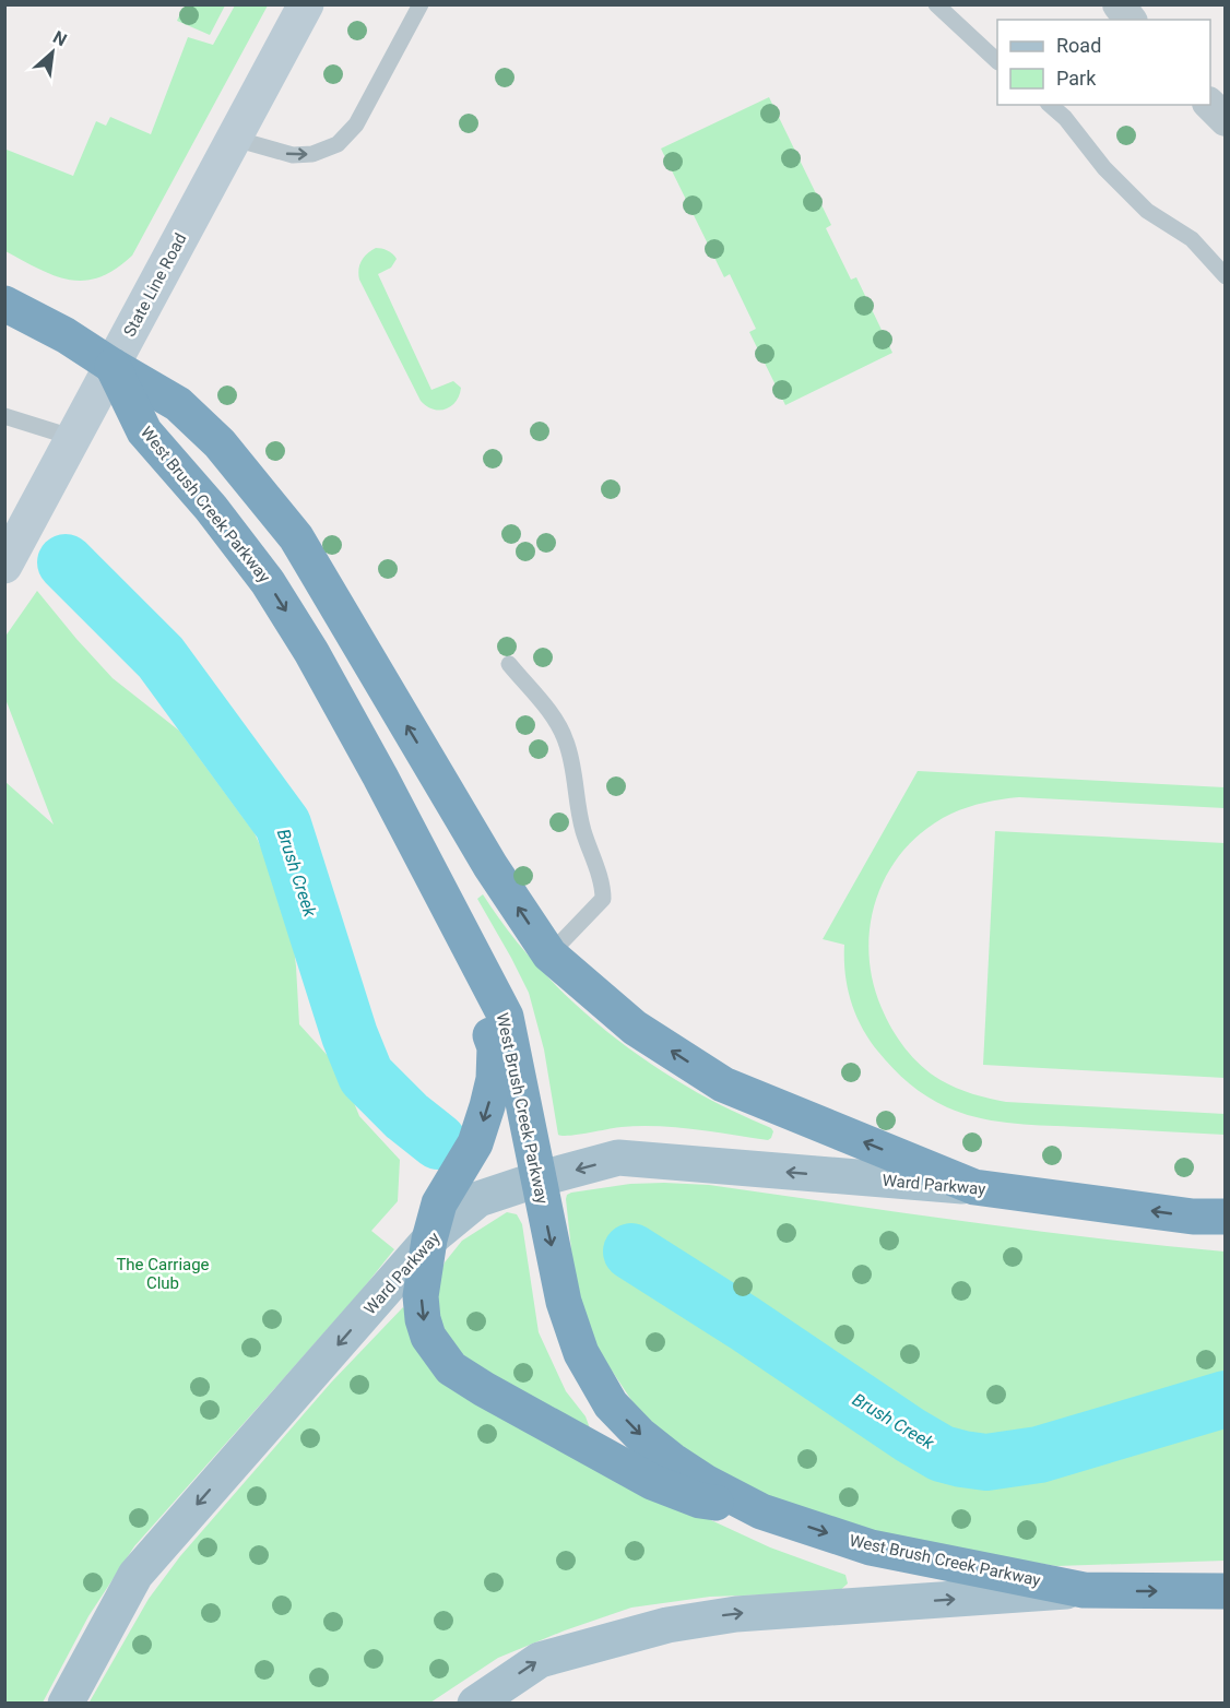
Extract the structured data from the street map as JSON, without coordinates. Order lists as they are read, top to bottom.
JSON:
{
  "streets": {
    "highway": ["West Brush Creek Parkway", "Ward Parkway"],
    "street": ["State Line Road"]
  },
  "crossings": [
    ["State Line Road", "West Brush Creek Parkway"],
    ["West Brush Creek Parkway", "Ward Parkway"]
  ],
  "one_way": ["Ward Parkway"],
  "water": ["Brush Creek"],
  "parks": ["The Carriage Club"],
  "legend": ["Road", "Park"],
  "north": "top right"
}
